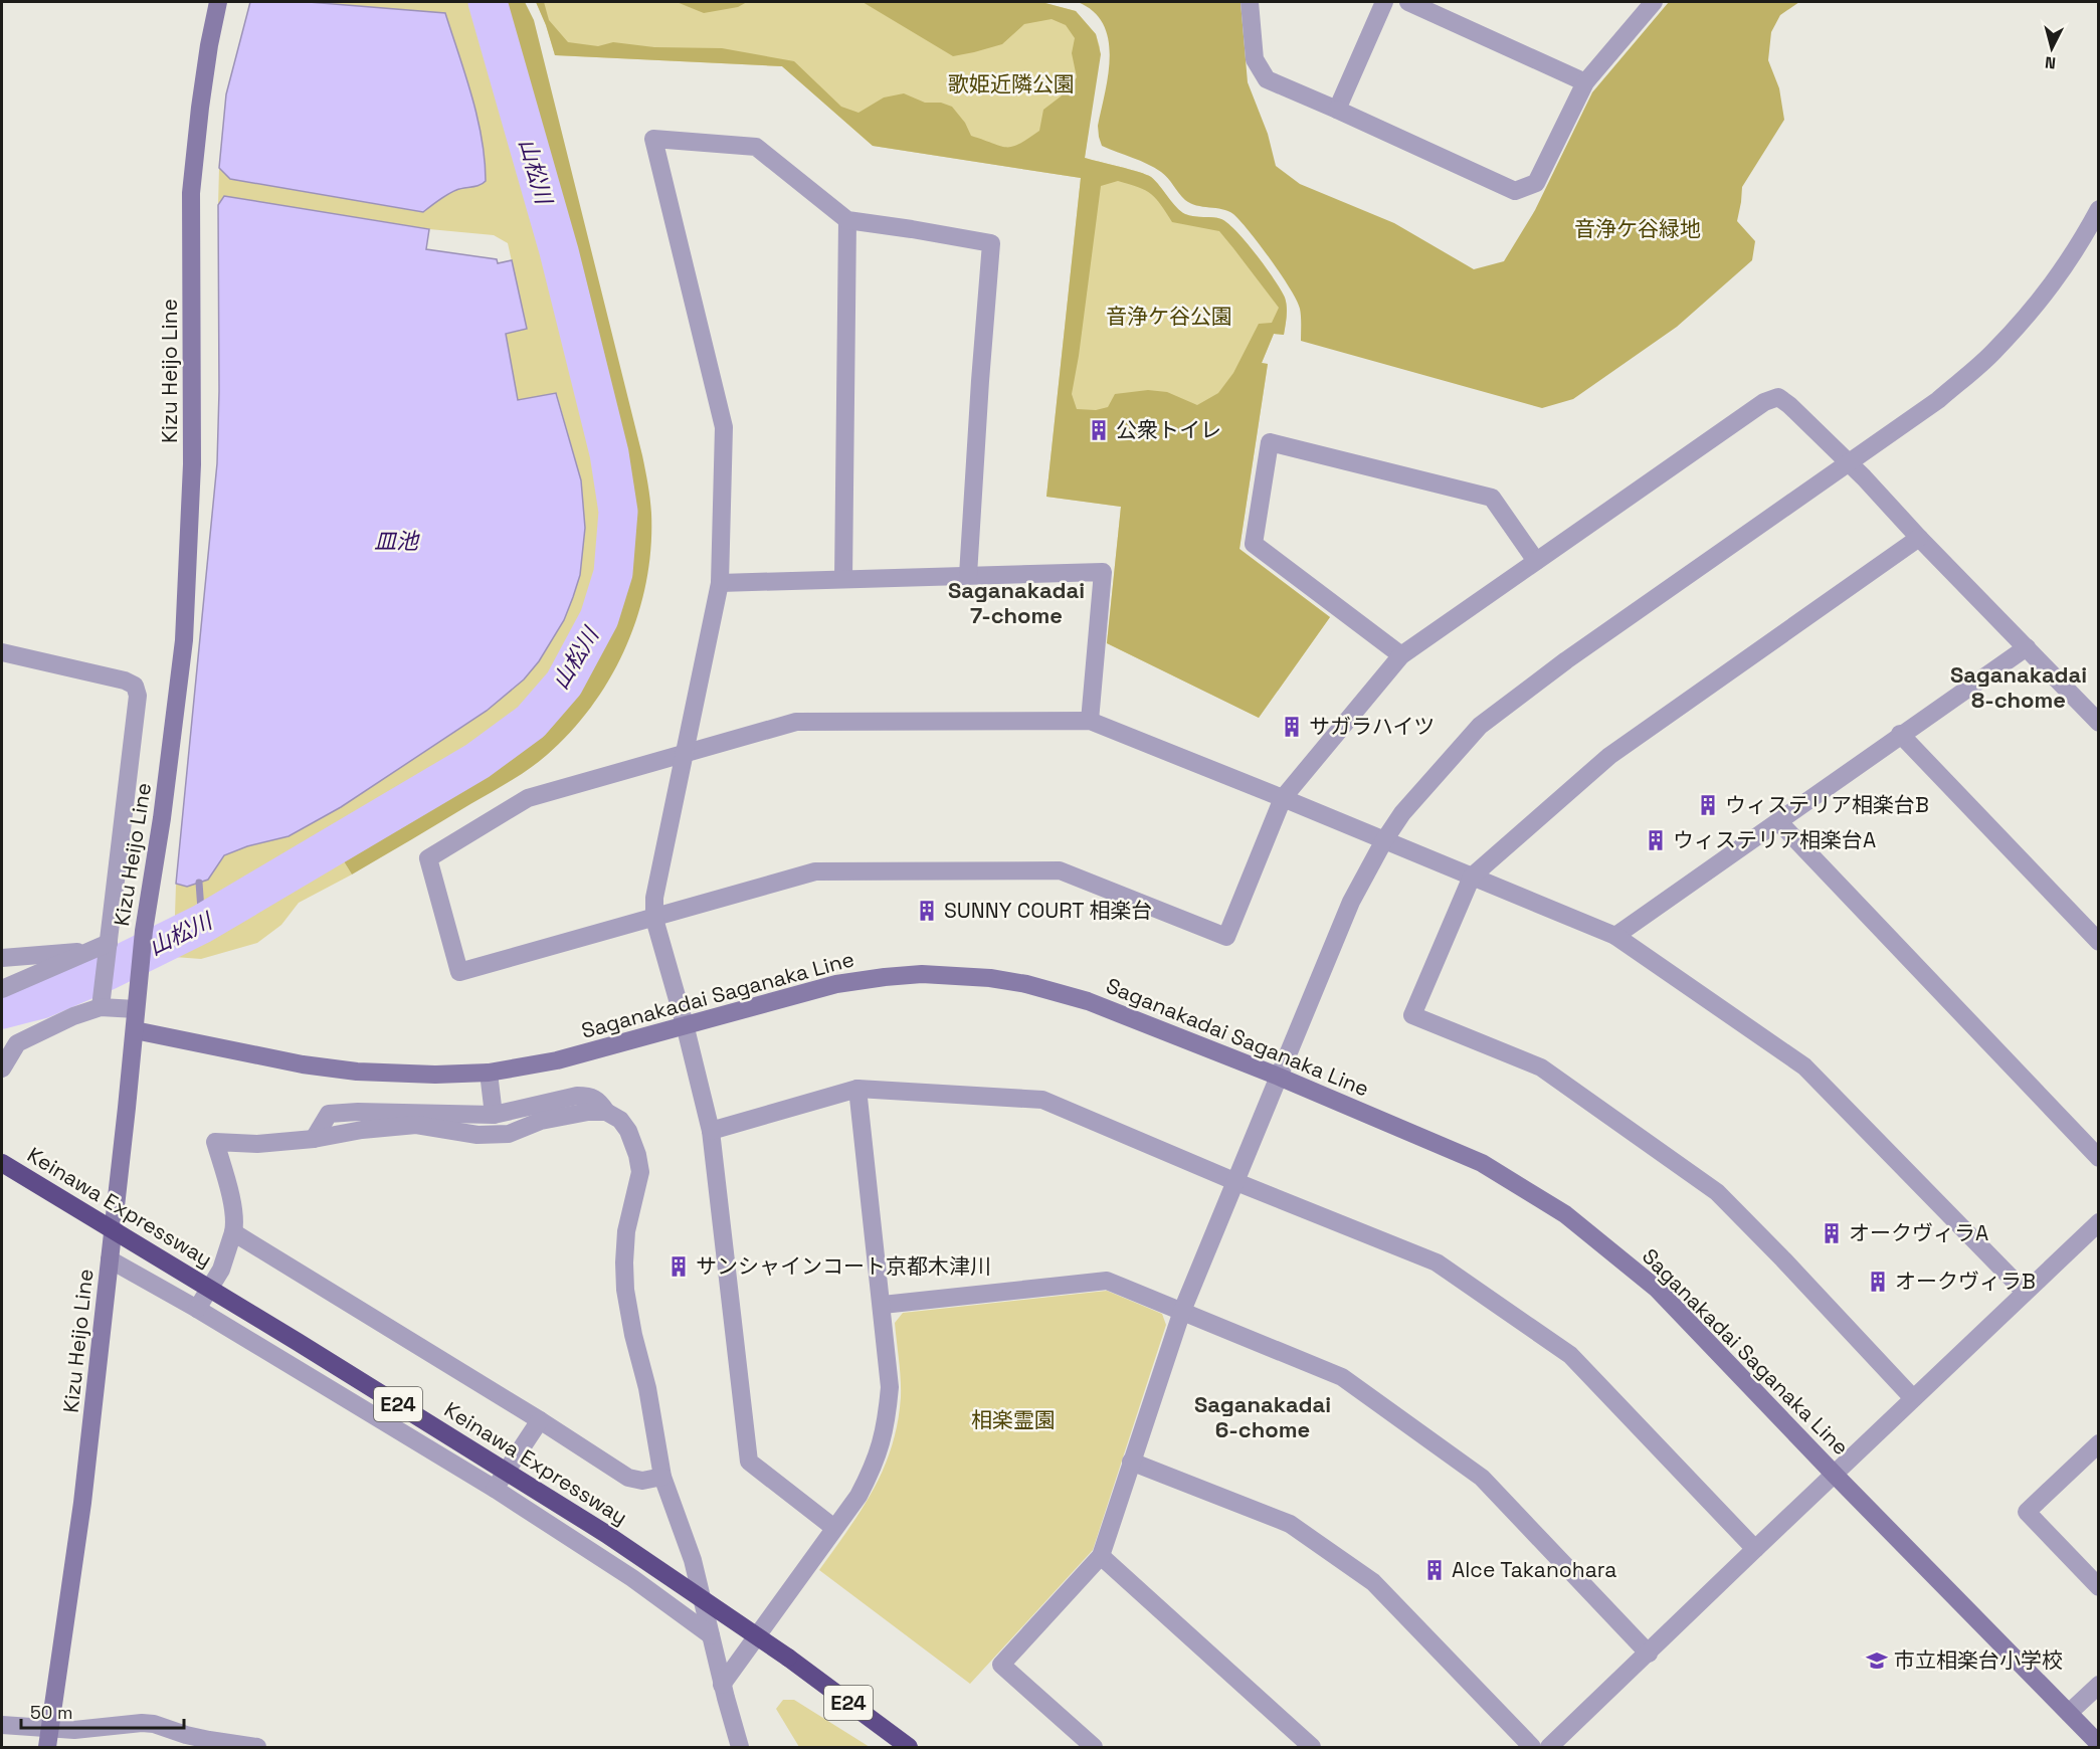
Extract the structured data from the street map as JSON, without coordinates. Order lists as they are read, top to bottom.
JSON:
{
  "streets": {
    "highway": ["Keinawa Expressway", "E24"],
    "main road": ["Kizu Heijo Line", "Saganakadai Saganaka Line"]
  },
  "crossings": [
    ["Kizu Heijo Line", "Saganakadai Saganaka Line"]
  ],
  "districts": ["Saganakadai 7-chome", "Saganakadai 8-chome", "Saganakadai 6-chome"],
  "water": ["山松川", "皿池"],
  "parks": [
    "歌姫近隣公園",
    "音浄ケ谷緑地",
    "音浄ケ谷公園",
    "相楽霊園"
  ],
  "places": {
    "building": [
      "公衆トイレ",
      "サガラハイツ",
      "ウィステリア相楽台B",
      "ウィステリア相楽台A",
      "SUNNY COURT 相楽台",
      "オークヴィラA",
      "サンシャインコート京都木津川",
      "オークヴィラB",
      "Alce Takanohara"
    ],
    "school or university": ["市立相楽台小学校"]
  },
  "scale_bar": "50 m",
  "north": "bottom"
}
